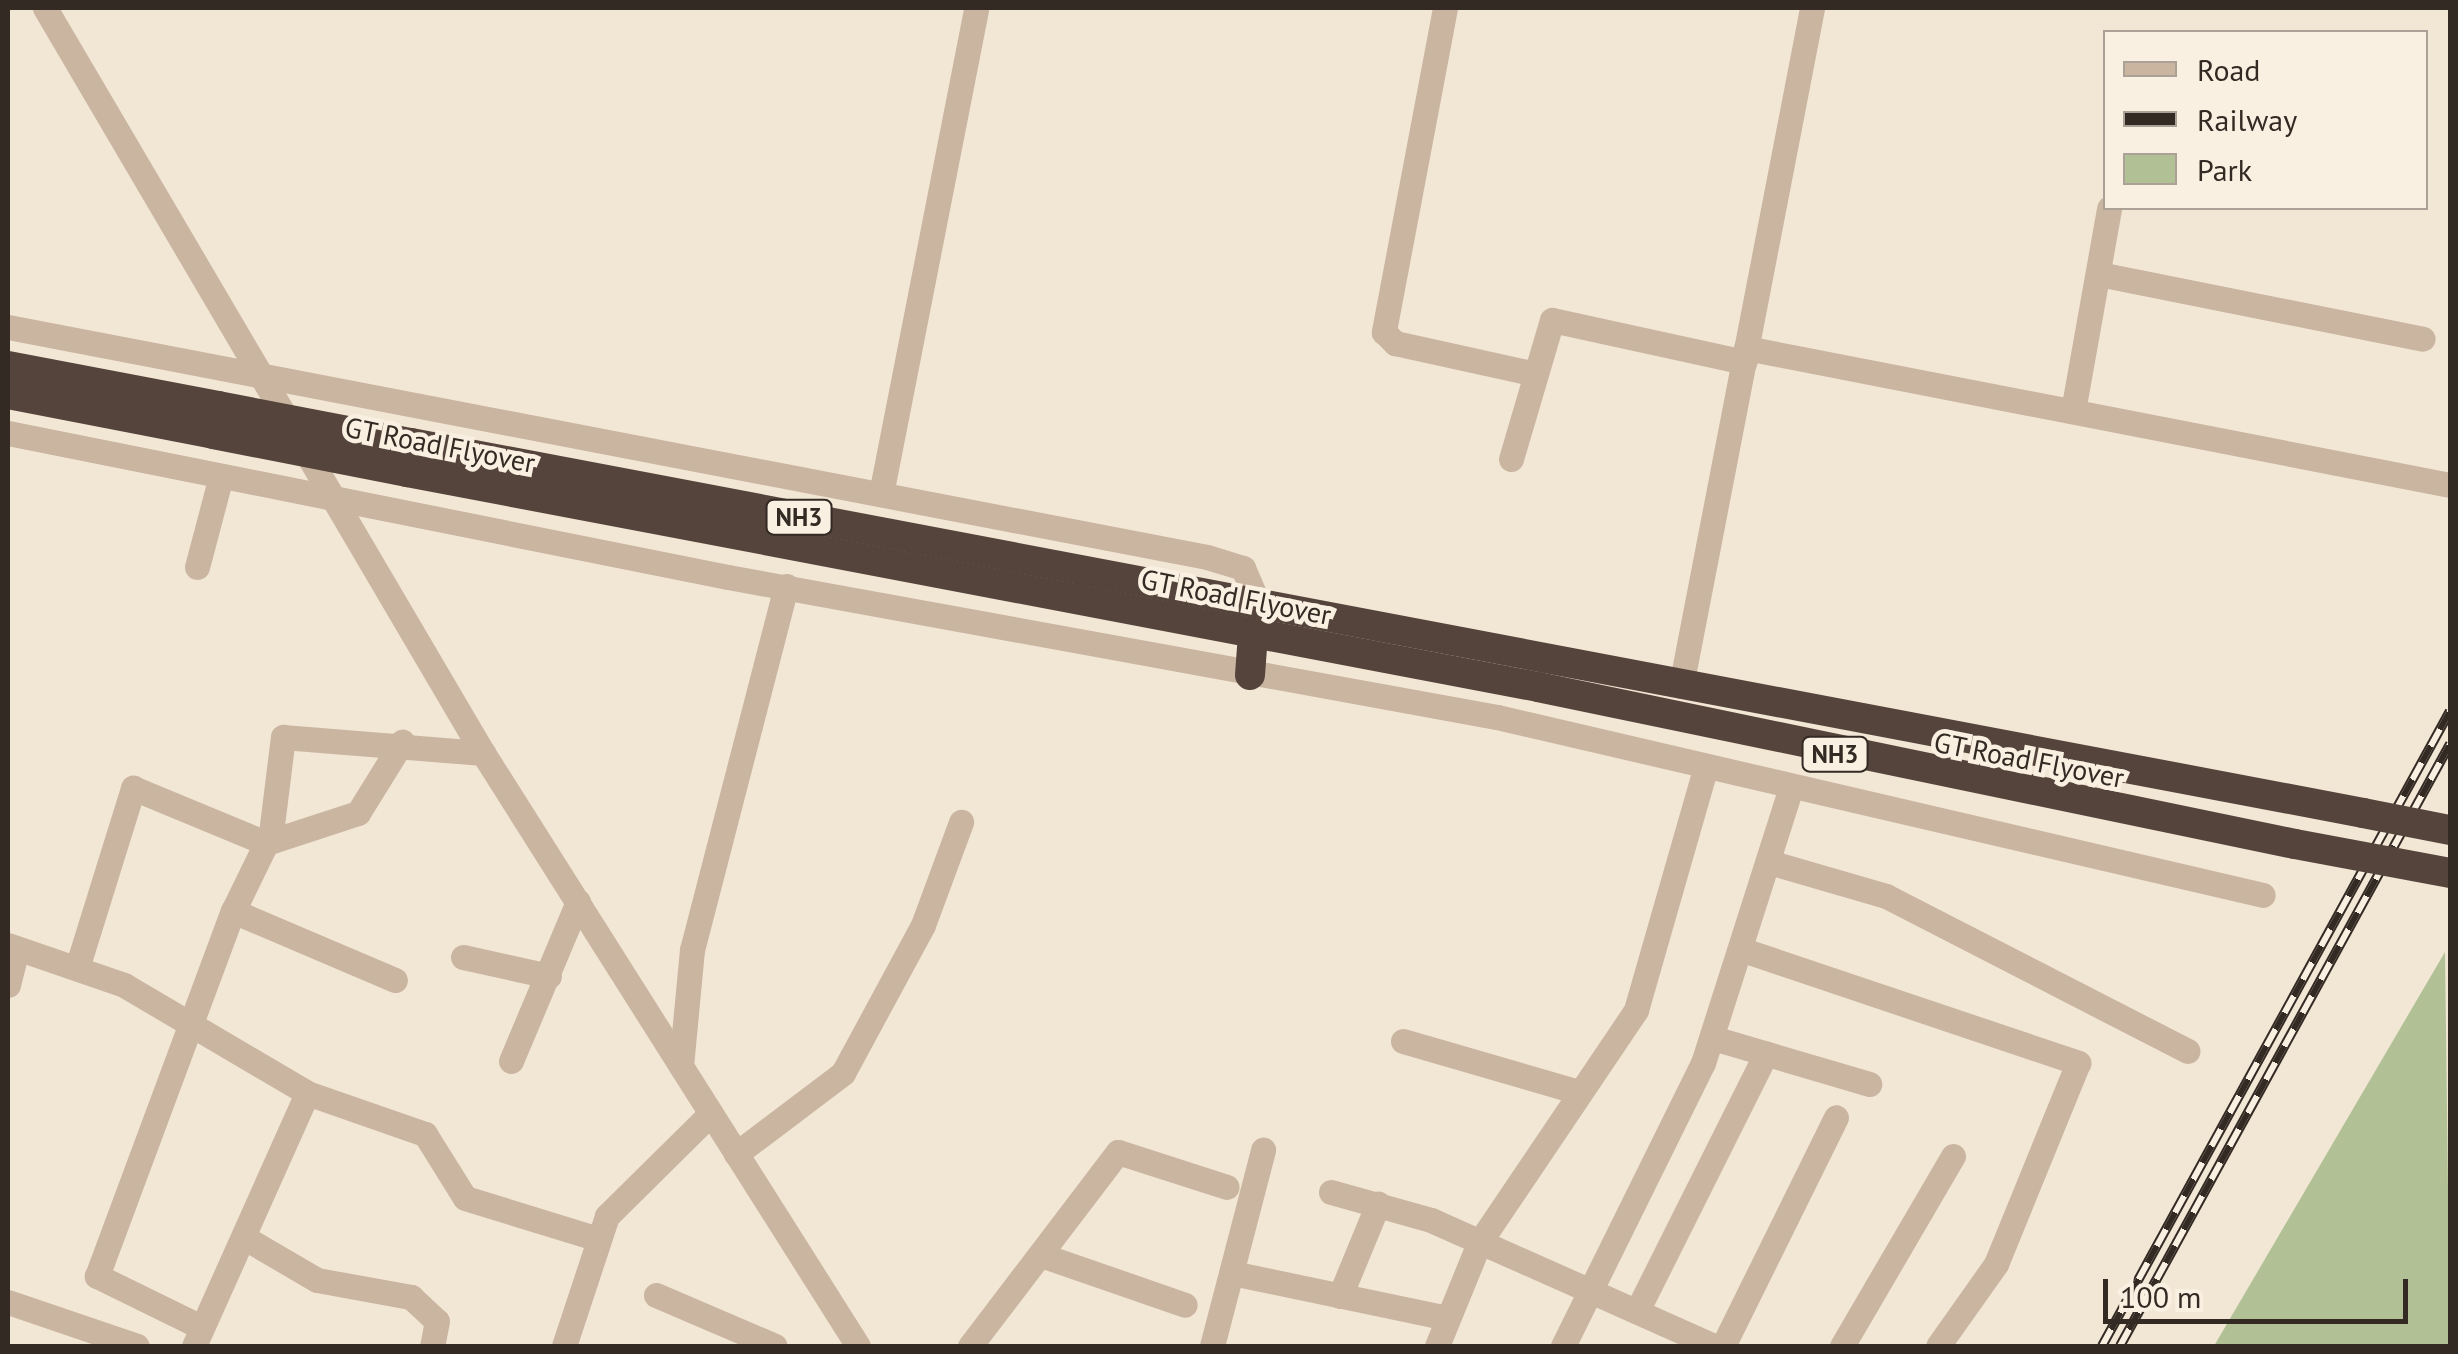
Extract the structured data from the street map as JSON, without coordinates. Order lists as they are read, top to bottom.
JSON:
{
  "streets": {
    "highway": ["GT Road Flyover", "NH3"]
  },
  "legend": ["Road", "Railway", "Park"],
  "scale_bar": "100 m"
}
